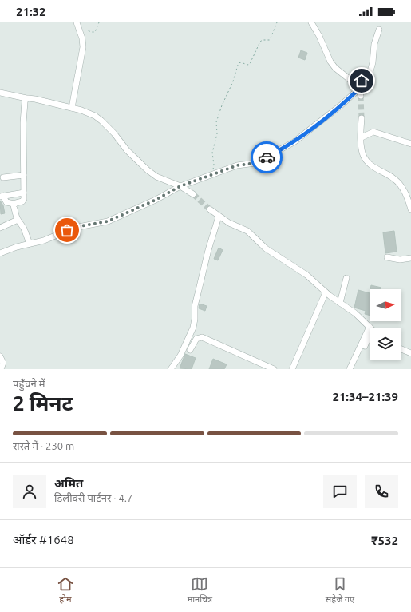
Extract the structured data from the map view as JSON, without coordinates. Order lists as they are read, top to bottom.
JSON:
{
  "north": "right",
  "page": {
    "status": "21:32",
    "heading": ["2 मिनट", "पहुँचने में", "21:34–21:39"],
    "panel": [
      "अमित",
      "डिलीवरी पार्टनर · 4.7",
      "ऑर्डर #1648",
      "₹532"
    ],
    "bar": "रास्ते में · 230 m",
    "tabs": ["होम", "मानचित्र", "सहेजे गए"]
  }
}
